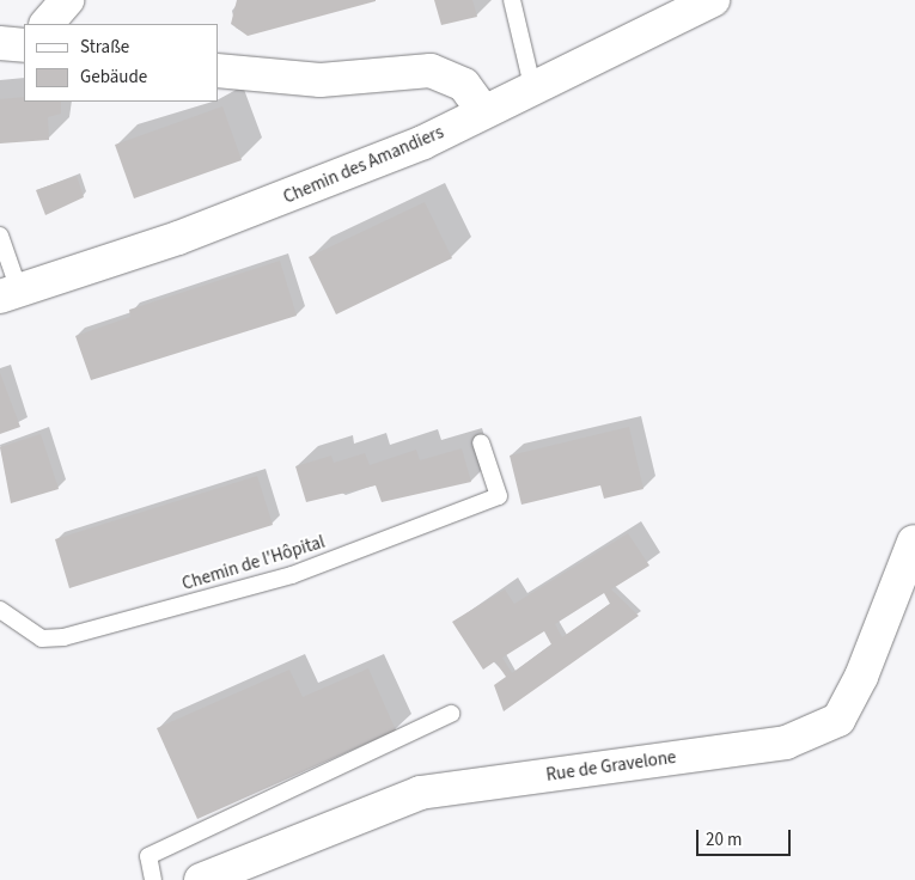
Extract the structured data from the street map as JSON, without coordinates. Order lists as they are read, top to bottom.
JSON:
{
  "streets": {
    "street": ["Chemin des Amandiers", "Rue de Gravelone"],
    "lane": ["Chemin de l'Hôpital"]
  },
  "legend": ["Straße", "Gebäude"],
  "scale_bar": "20 m"
}
